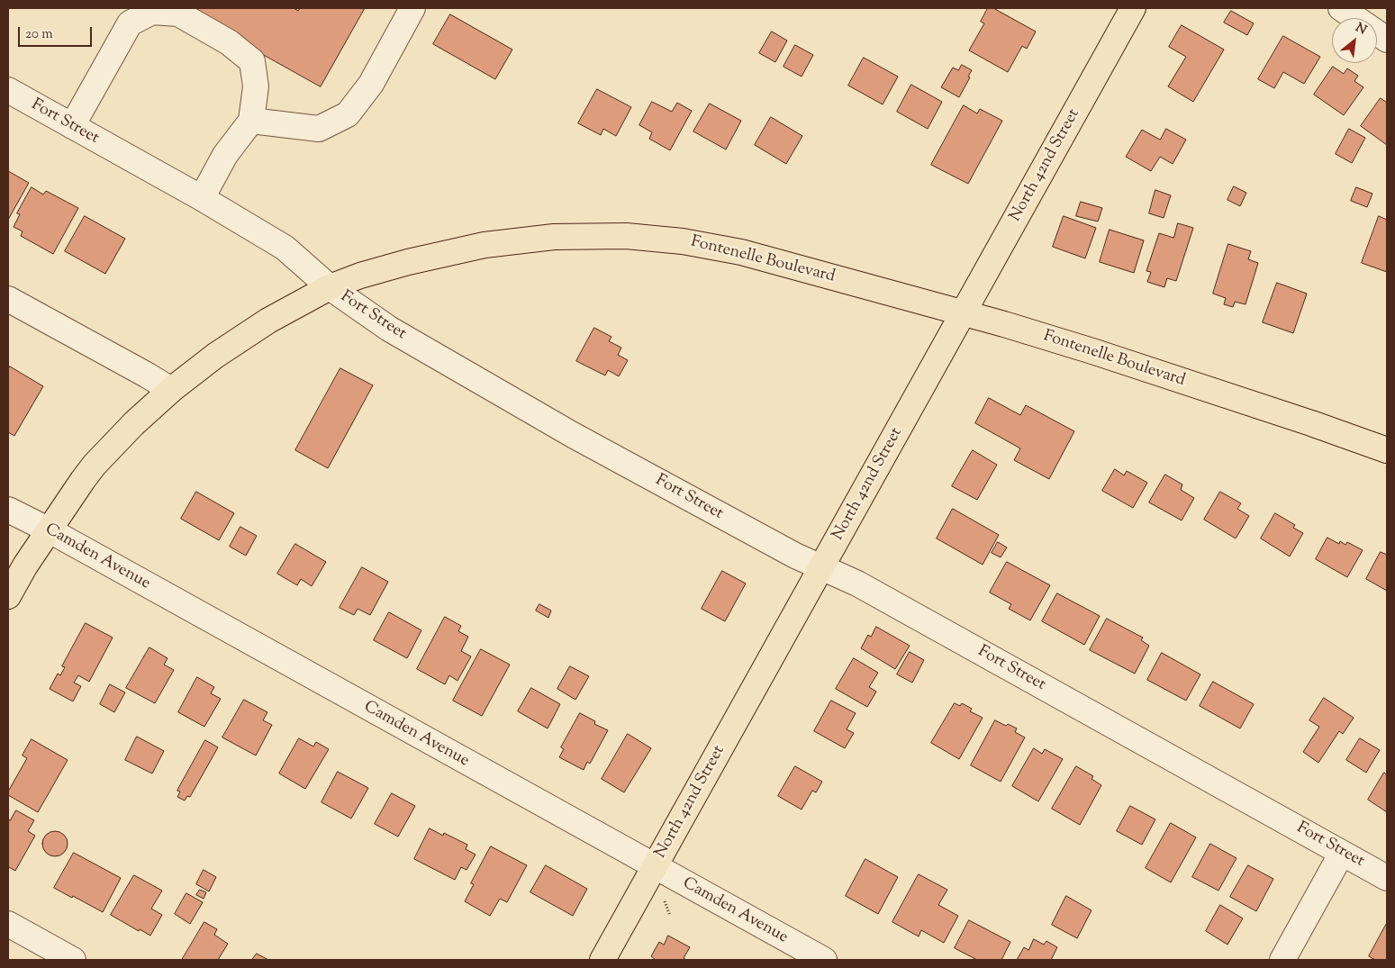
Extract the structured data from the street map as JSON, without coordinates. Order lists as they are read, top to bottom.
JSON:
{
  "streets": {
    "main road": ["North 42nd Street", "Fontenelle Boulevard"],
    "street": ["Fort Street", "Camden Avenue"]
  },
  "crossings": [
    ["Fort Street", "North 42nd Street"],
    ["Fort Street", "Fontenelle Boulevard"],
    ["North 42nd Street", "Fontenelle Boulevard"],
    ["North 42nd Street", "Camden Avenue"],
    ["Fontenelle Boulevard", "Camden Avenue"]
  ],
  "scale_bar": "20 m",
  "north": "top right"
}
